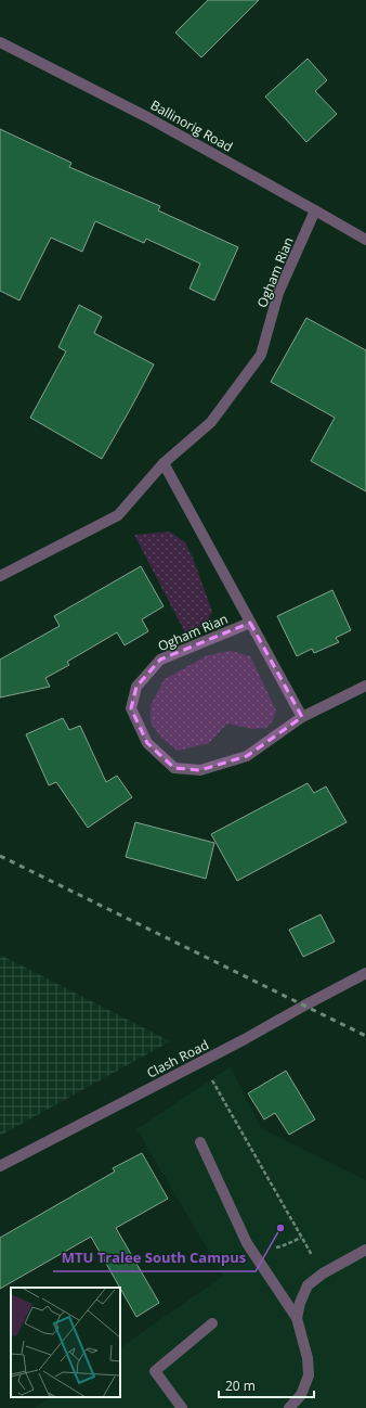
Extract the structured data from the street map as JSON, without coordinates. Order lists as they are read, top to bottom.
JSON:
{
  "streets": {
    "street": ["Ballinorig Road", "Ogham Rian", "Clash Road"]
  },
  "crossings": [
    ["Ballinorig Road", "Ogham Rian"]
  ],
  "places": ["MTU Tralee South Campus"],
  "scale_bar": "20 m"
}
